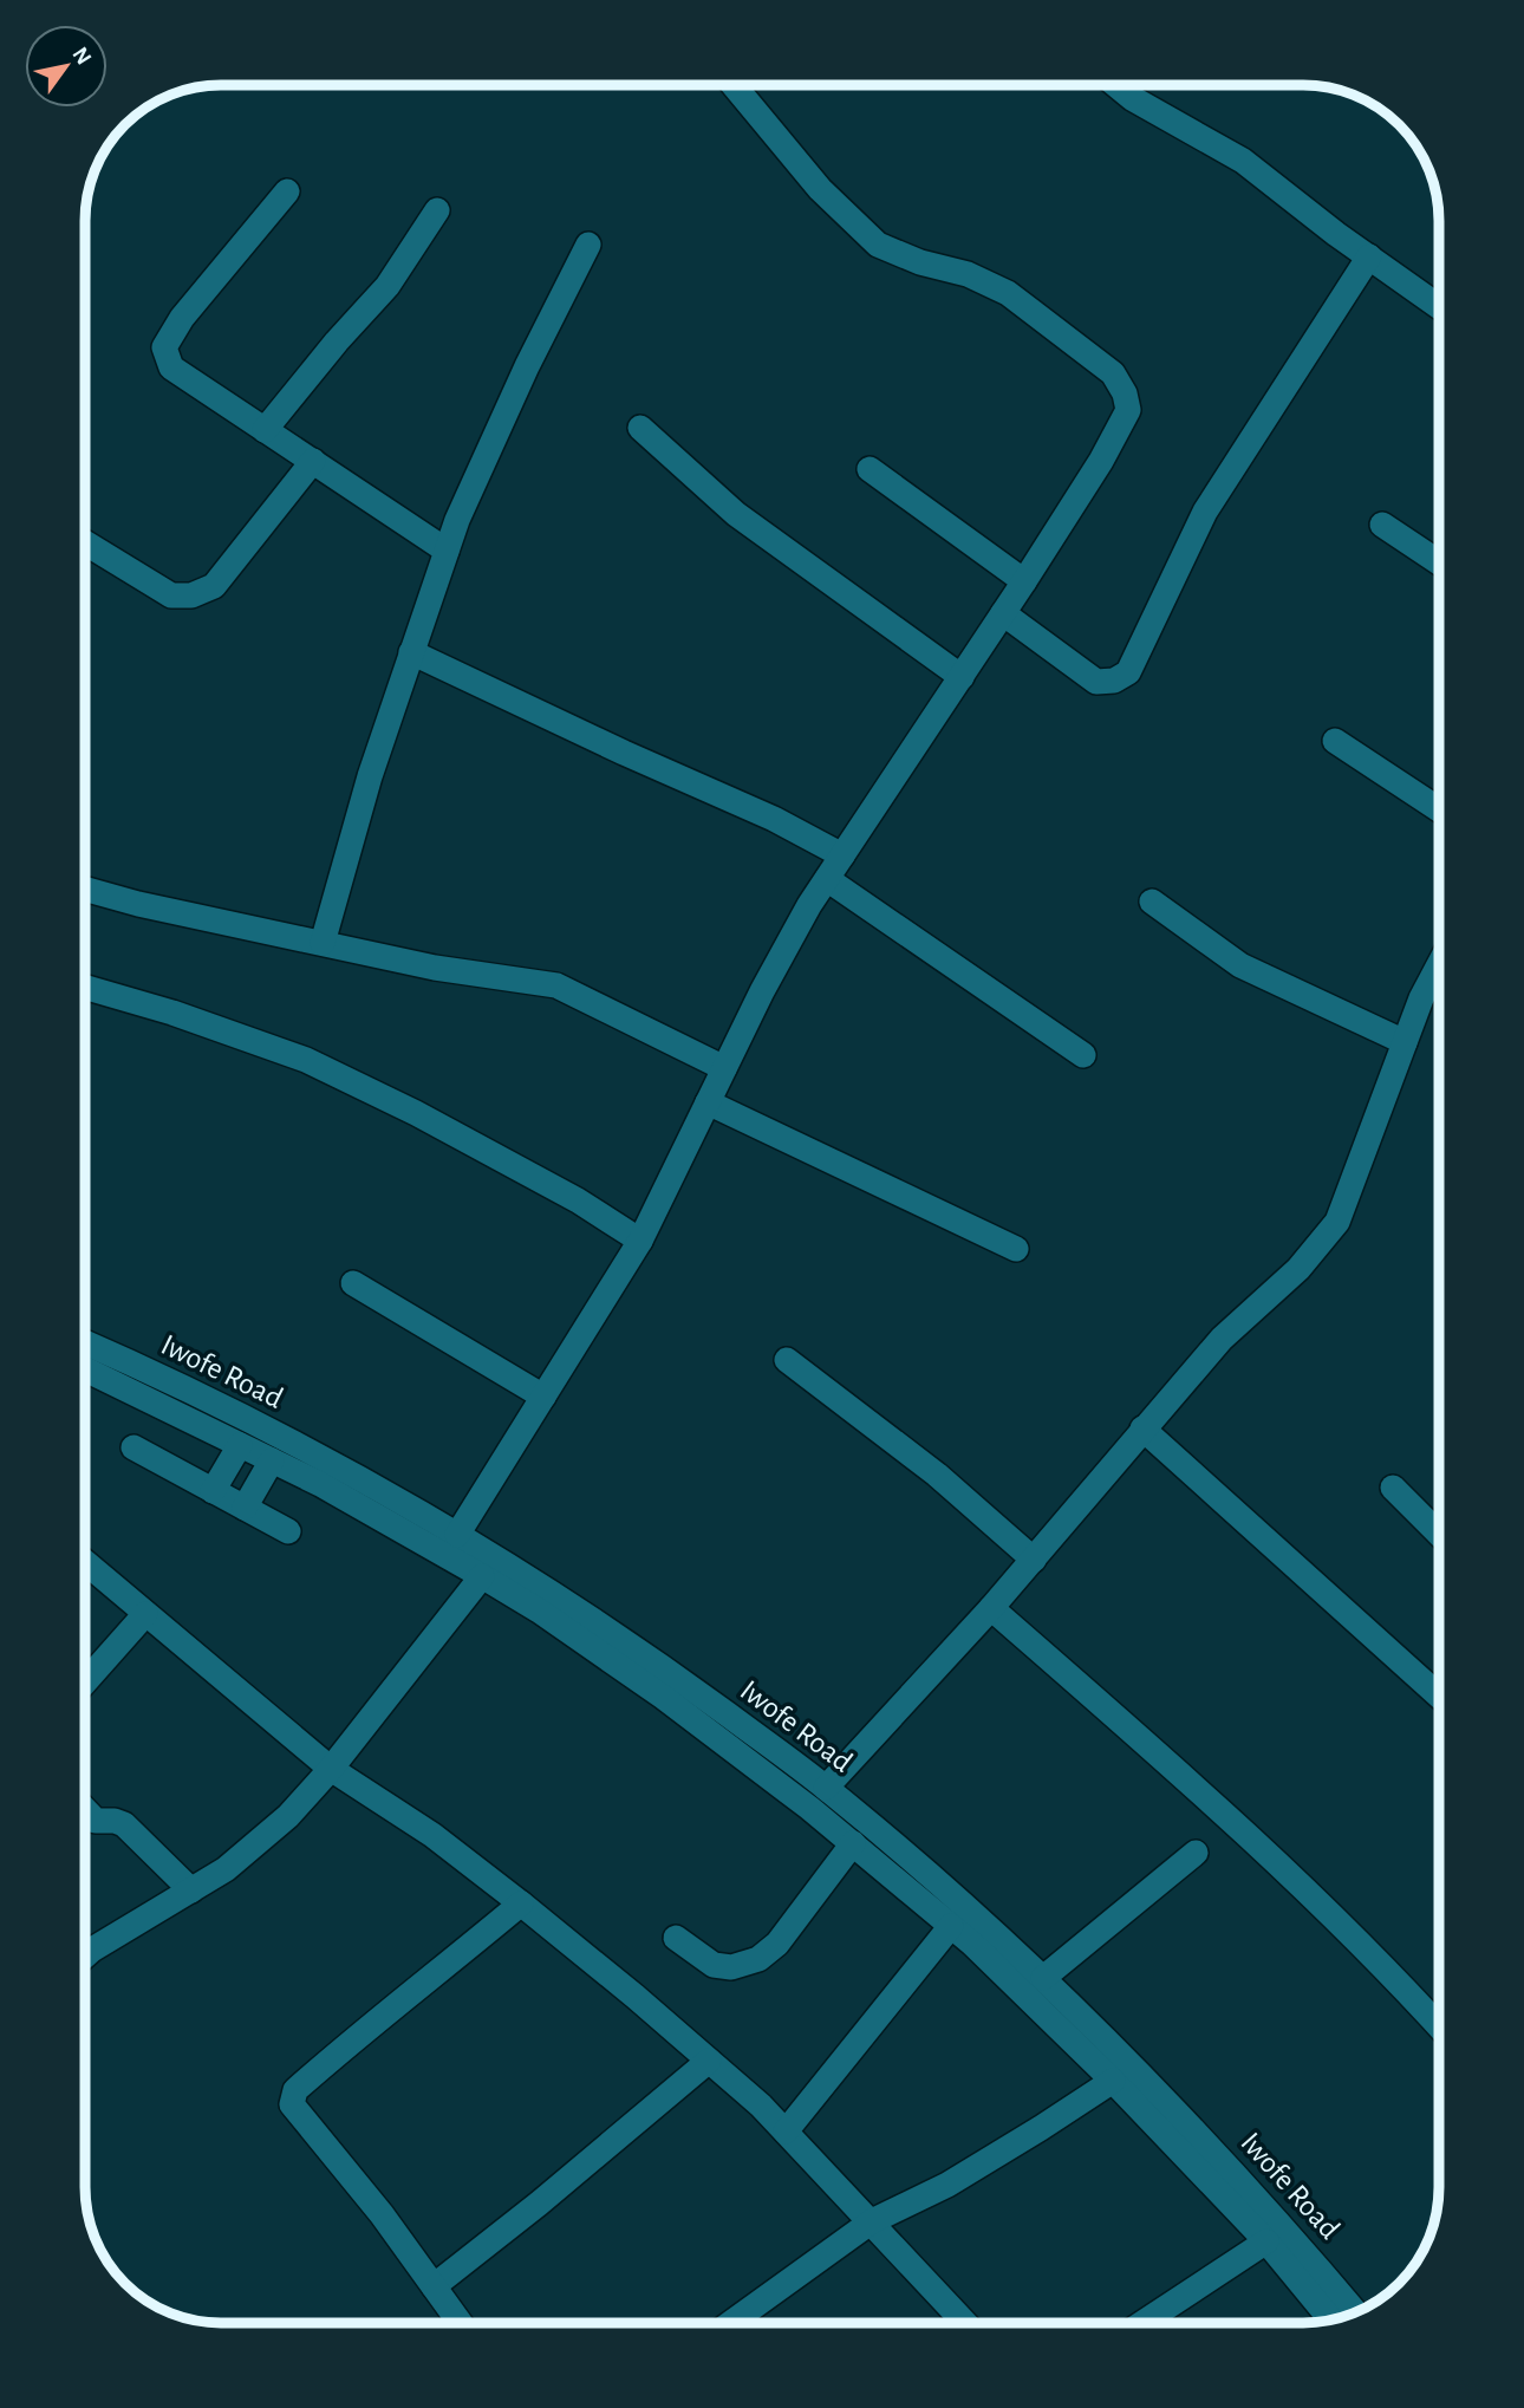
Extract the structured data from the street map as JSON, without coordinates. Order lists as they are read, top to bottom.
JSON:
{
  "streets": {
    "street": ["Iwofe Road"]
  },
  "north": "top right"
}
